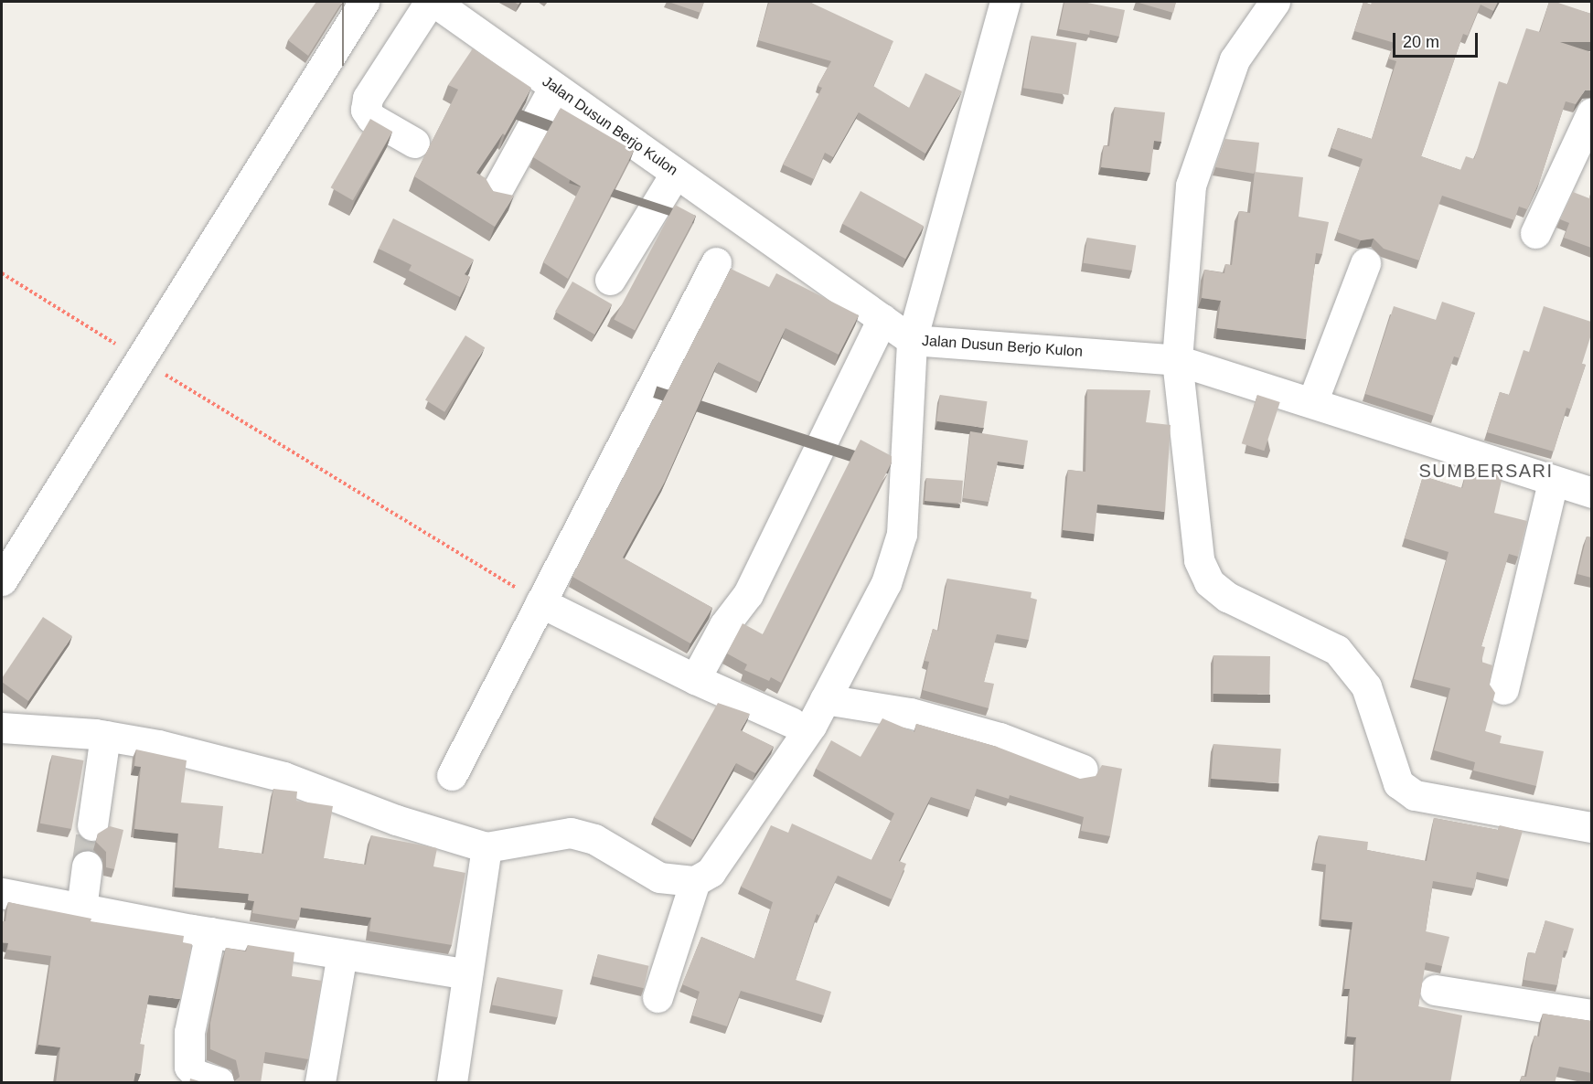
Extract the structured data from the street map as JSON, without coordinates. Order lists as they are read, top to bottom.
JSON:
{
  "streets": {
    "street": ["Jalan Dusun Berjo Kulon"]
  },
  "districts": ["SUMBERSARI"],
  "scale_bar": "20 m"
}
